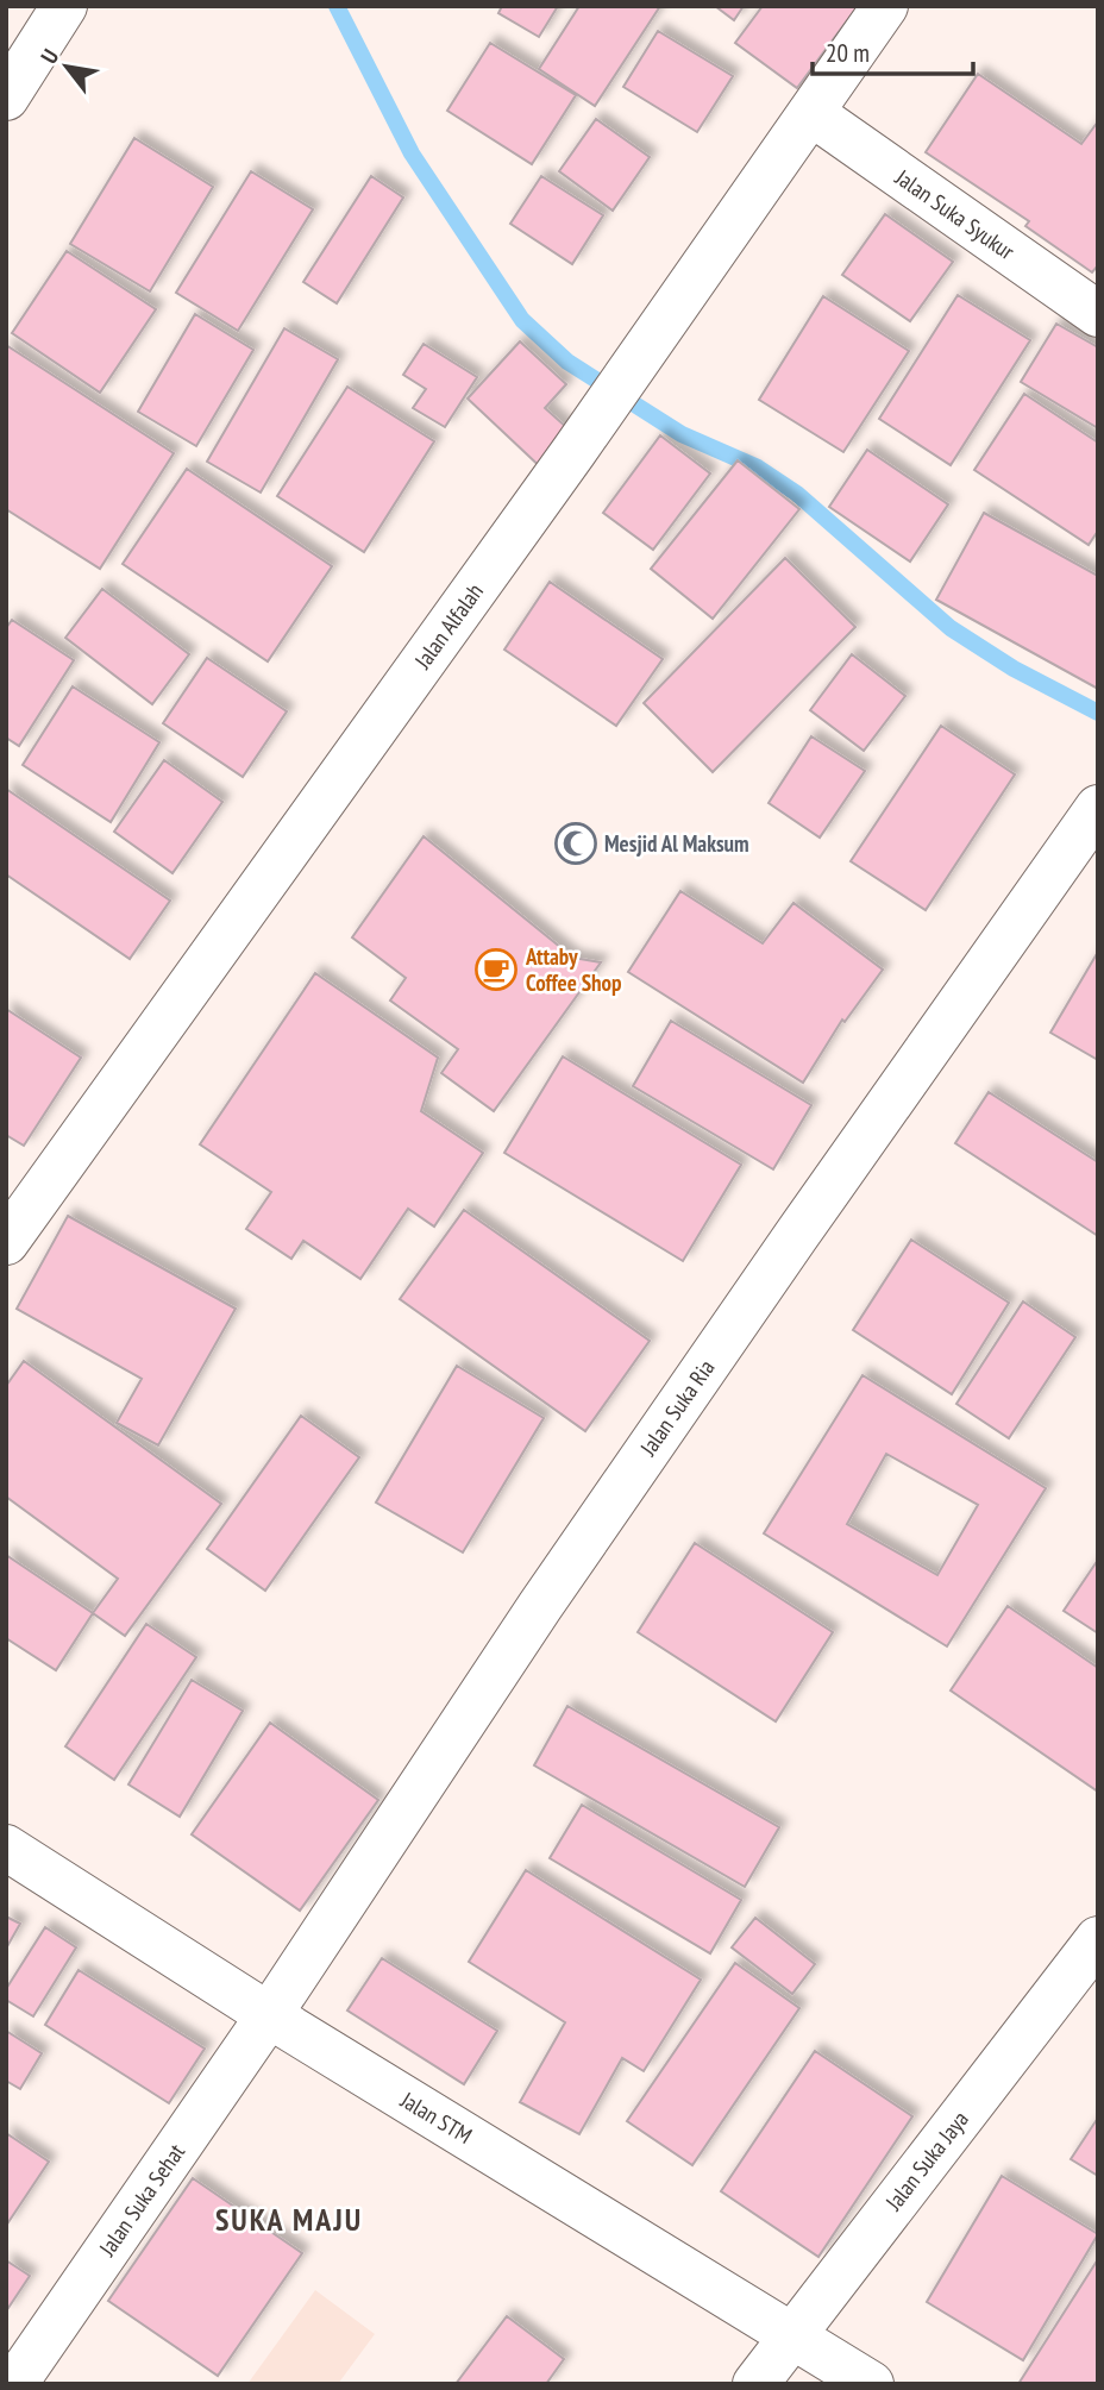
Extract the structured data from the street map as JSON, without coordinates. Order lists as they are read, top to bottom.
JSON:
{
  "streets": {
    "street": [
      "Jalan Suka Syukur",
      "Jalan Alfalah",
      "Jalan Suka Ria",
      "Jalan STM",
      "Jalan Suka Jaya",
      "Jalan Suka Sehat"
    ]
  },
  "crossings": [
    ["Jalan Suka Syukur", "Jalan Alfalah"],
    ["Jalan Suka Ria", "Jalan STM"],
    ["Jalan Suka Ria", "Jalan Suka Sehat"],
    ["Jalan STM", "Jalan Suka Jaya"],
    ["Jalan STM", "Jalan Suka Sehat"]
  ],
  "districts": ["SUKA MAJU"],
  "places": {
    "mosque": ["Mesjid Al Maksum"],
    "cafe": ["Attaby Coffee Shop"]
  },
  "scale_bar": "20 m",
  "north": "top left"
}
